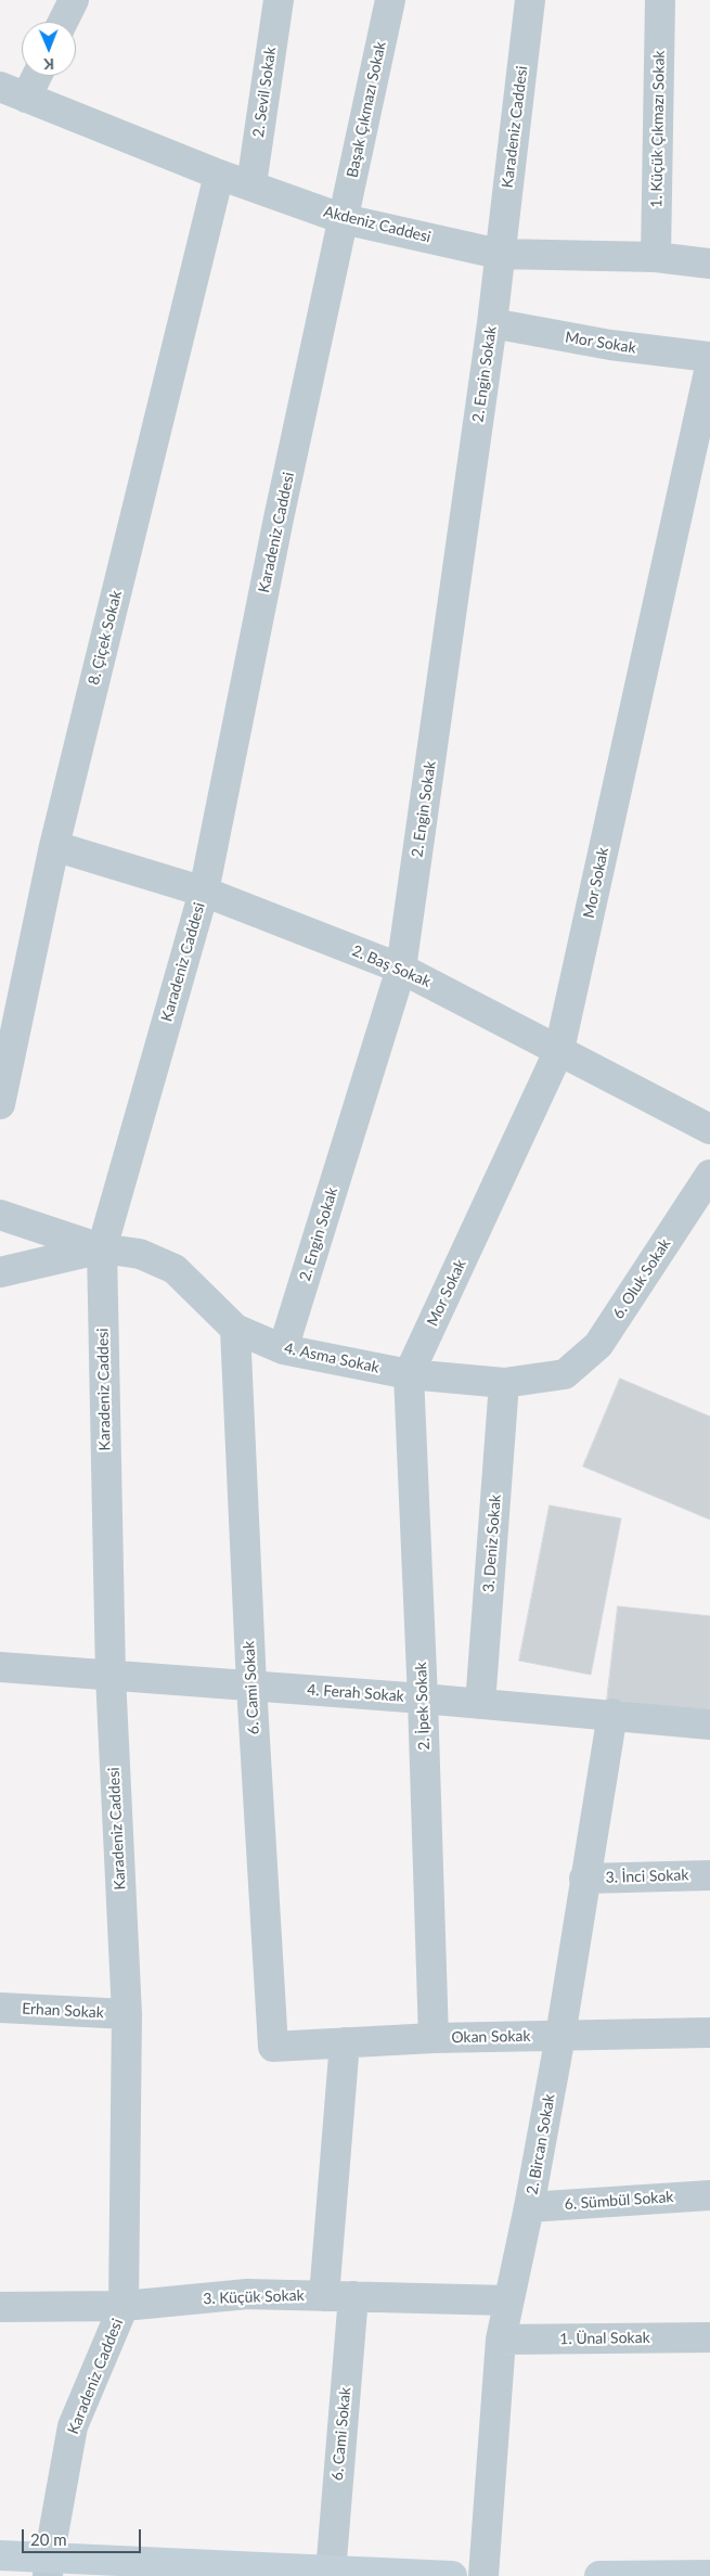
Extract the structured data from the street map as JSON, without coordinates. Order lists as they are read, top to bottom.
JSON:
{
  "streets": {
    "street": [
      "2. Sevil Sokak",
      "Başak Çıkmazı Sokak",
      "Karadeniz Caddesi",
      "1. Küçük Çıkmazı Sokak",
      "Akdeniz Caddesi",
      "Mor Sokak",
      "2. Engin Sokak",
      "8. Çiçek Sokak",
      "2. Baş Sokak",
      "6. Oluk Sokak",
      "4. Asma Sokak",
      "3. Deniz Sokak",
      "6. Cami Sokak",
      "4. Ferah Sokak",
      "2. İpek Sokak",
      "3. İnci Sokak",
      "Erhan Sokak",
      "Okan Sokak",
      "2. Bircan Sokak",
      "6. Sümbül Sokak",
      "3. Küçük Sokak",
      "1. Ünal Sokak"
    ]
  },
  "crossings": [
    ["2. Sevil Sokak", "Akdeniz Caddesi"],
    ["Başak Çıkmazı Sokak", "Karadeniz Caddesi"],
    ["Başak Çıkmazı Sokak", "Akdeniz Caddesi"],
    ["Karadeniz Caddesi", "Akdeniz Caddesi"],
    ["Karadeniz Caddesi", "2. Engin Sokak"],
    ["Karadeniz Caddesi", "2. Baş Sokak"],
    ["Karadeniz Caddesi", "4. Asma Sokak"],
    ["Karadeniz Caddesi", "4. Ferah Sokak"],
    ["Karadeniz Caddesi", "Erhan Sokak"],
    ["Karadeniz Caddesi", "3. Küçük Sokak"],
    ["1. Küçük Çıkmazı Sokak", "Akdeniz Caddesi"],
    ["Akdeniz Caddesi", "2. Engin Sokak"],
    ["Akdeniz Caddesi", "8. Çiçek Sokak"],
    ["Mor Sokak", "2. Engin Sokak"],
    ["Mor Sokak", "2. Baş Sokak"],
    ["Mor Sokak", "4. Asma Sokak"],
    ["Mor Sokak", "2. İpek Sokak"],
    ["2. Engin Sokak", "2. Baş Sokak"],
    ["2. Engin Sokak", "4. Asma Sokak"],
    ["8. Çiçek Sokak", "2. Baş Sokak"],
    ["6. Oluk Sokak", "4. Asma Sokak"],
    ["4. Asma Sokak", "3. Deniz Sokak"],
    ["4. Asma Sokak", "6. Cami Sokak"],
    ["4. Asma Sokak", "2. İpek Sokak"],
    ["3. Deniz Sokak", "4. Ferah Sokak"],
    ["6. Cami Sokak", "4. Ferah Sokak"],
    ["6. Cami Sokak", "Okan Sokak"],
    ["6. Cami Sokak", "3. Küçük Sokak"],
    ["4. Ferah Sokak", "2. İpek Sokak"],
    ["4. Ferah Sokak", "2. Bircan Sokak"],
    ["2. İpek Sokak", "Okan Sokak"],
    ["3. İnci Sokak", "2. Bircan Sokak"],
    ["Okan Sokak", "2. Bircan Sokak"],
    ["2. Bircan Sokak", "6. Sümbül Sokak"],
    ["2. Bircan Sokak", "3. Küçük Sokak"],
    ["2. Bircan Sokak", "1. Ünal Sokak"]
  ],
  "scale_bar": "20 m",
  "north": "bottom"
}
